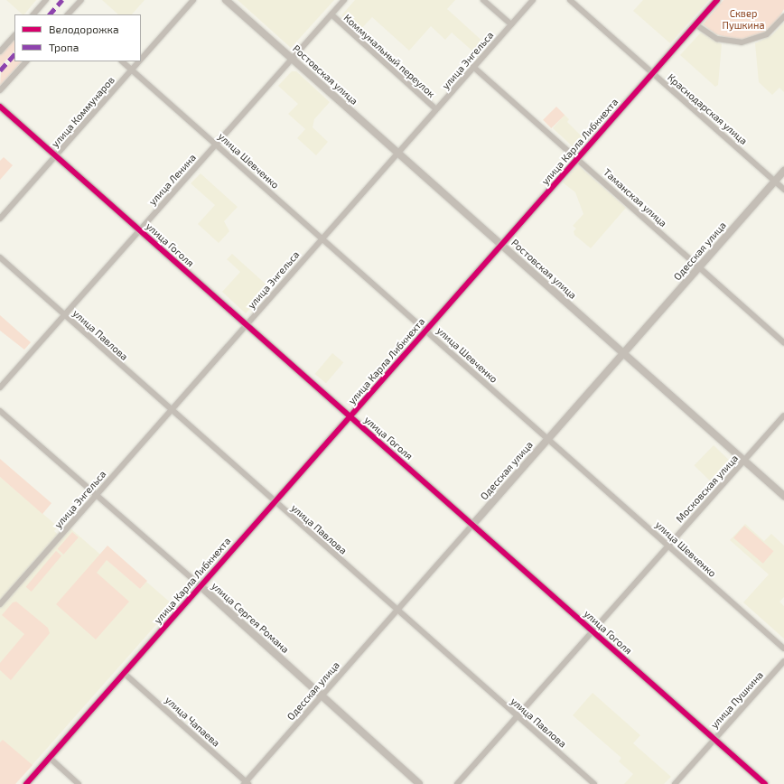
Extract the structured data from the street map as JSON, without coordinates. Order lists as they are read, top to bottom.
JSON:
{
  "streets": {
    "street": [
      "Коммунальный переулок",
      "улица Энгельса",
      "Ростовская улица",
      "Краснодарская улица",
      "улица Коммунаров",
      "улица Карла Либкнехта",
      "улица Шевченко",
      "улица Ленина",
      "Таманская улица",
      "улица Гоголя",
      "Одесская улица",
      "улица Павлова",
      "Московская улица",
      "улица Сергея Романа",
      "улица Пушкина",
      "улица Чапаева"
    ]
  },
  "crossings": [
    ["Коммунальный переулок", "улица Энгельса"],
    ["Коммунальный переулок", "улица Ленина"],
    ["улица Энгельса", "Ростовская улица"],
    ["улица Энгельса", "улица Шевченко"],
    ["улица Энгельса", "Таманская улица"],
    ["улица Энгельса", "улица Гоголя"],
    ["улица Энгельса", "улица Павлова"],
    ["улица Энгельса", "улица Сергея Романа"],
    ["Ростовская улица", "улица Карла Либкнехта"],
    ["Ростовская улица", "улица Ленина"],
    ["Ростовская улица", "Одесская улица"],
    ["Ростовская улица", "Московская улица"],
    ["Краснодарская улица", "улица Карла Либкнехта"],
    ["Краснодарская улица", "Одесская улица"],
    ["улица Коммунаров", "улица Шевченко"],
    ["улица Коммунаров", "улица Гоголя"],
    ["улица Карла Либкнехта", "улица Шевченко"],
    ["улица Карла Либкнехта", "Таманская улица"],
    ["улица Карла Либкнехта", "улица Гоголя"],
    ["улица Карла Либкнехта", "улица Павлова"],
    ["улица Карла Либкнехта", "улица Сергея Романа"],
    ["улица Карла Либкнехта", "улица Чапаева"],
    ["улица Шевченко", "улица Ленина"],
    ["улица Шевченко", "Одесская улица"],
    ["улица Шевченко", "Московская улица"],
    ["улица Ленина", "улица Гоголя"],
    ["улица Ленина", "улица Павлова"],
    ["Таманская улица", "Одесская улица"],
    ["улица Гоголя", "Одесская улица"],
    ["улица Гоголя", "Московская улица"],
    ["улица Гоголя", "улица Пушкина"],
    ["Одесская улица", "улица Павлова"],
    ["Одесская улица", "улица Сергея Романа"],
    ["Одесская улица", "улица Чапаева"],
    ["улица Павлова", "Московская улица"]
  ],
  "parks": ["Сквер Пушкина"],
  "legend": ["Велодорожка", "Тропа"]
}
